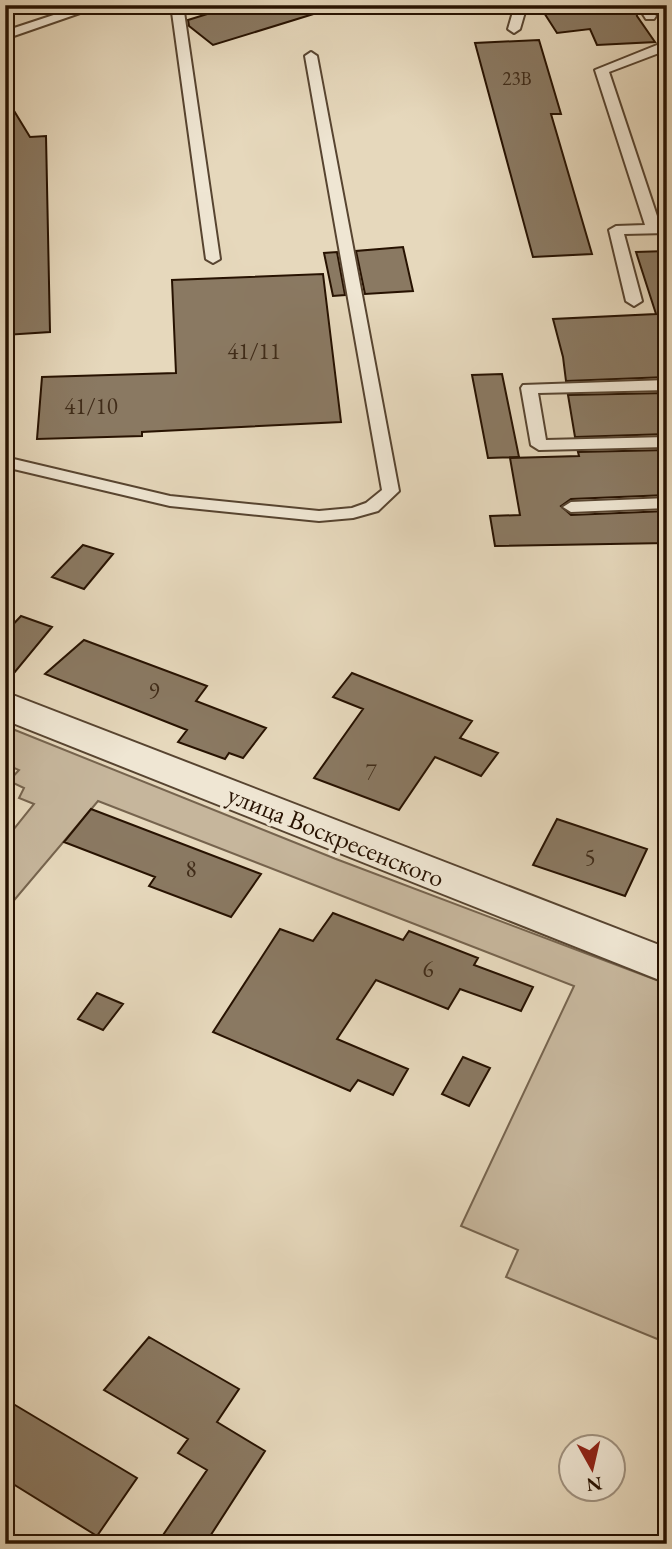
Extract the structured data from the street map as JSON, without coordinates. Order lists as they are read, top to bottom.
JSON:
{
  "streets": {
    "street": ["улица Воскресенского"]
  },
  "house_numbers": [
    "23В",
    "41/11",
    "41/10",
    "9",
    "7",
    "5",
    "8",
    "6"
  ],
  "north": "bottom"
}
